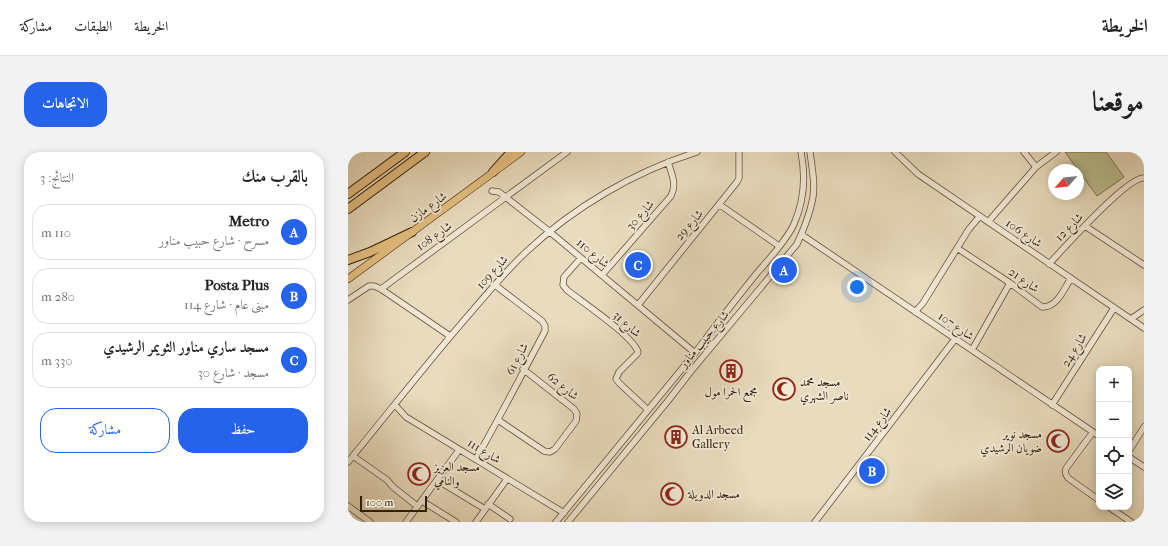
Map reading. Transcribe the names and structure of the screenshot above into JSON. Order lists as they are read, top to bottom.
{
  "streets": {
    "main road": ["شارع مازن"],
    "street": [
      "شارع 30",
      "شارع 29",
      "شارع 12",
      "شارع 106",
      "شارع 108",
      "شارع 110",
      "شارع 109",
      "شارع 21",
      "شارع 31",
      "شارع 107",
      "شارع حبيب مناور",
      "شارع 24",
      "شارع 61",
      "شارع 62",
      "شارع 114",
      "شارع 111"
    ]
  },
  "crossings": [
    ["شارع 30", "شارع 110"],
    ["شارع 30", "شارع 109"],
    ["شارع 29", "شارع 110"],
    ["شارع 12", "شارع 106"],
    ["شارع 106", "شارع 21"],
    ["شارع 106", "شارع 24"],
    ["شارع 108", "شارع 110"],
    ["شارع 110", "شارع 109"],
    ["شارع 110", "شارع 31"],
    ["شارع 110", "شارع حبيب مناور"],
    ["شارع 109", "شارع 61"],
    ["شارع 109", "شارع 111"],
    ["شارع 31", "شارع حبيب مناور"],
    ["شارع 107", "شارع حبيب مناور"],
    ["شارع 107", "شارع 24"],
    ["شارع 107", "شارع 114"],
    ["شارع حبيب مناور", "شارع 111"],
    ["شارع 61", "شارع 62"],
    ["شارع 61", "شارع 111"]
  ],
  "places": {
    "building": ["مجمع الحمرا مول", "Al Arbeed Gallery"],
    "mosque": [
      "مسجد محمد ناصر الشهري",
      "مسجد نوير ضويان الرشيدي",
      "مسجد العزيز والنامي",
      "مسجد الدويلة"
    ]
  },
  "scale_bar": "100 m",
  "north": "bottom left",
  "page": {
    "header": "الخريطة",
    "nav": ["الخريطة", "الطبقات", "مشاركة"],
    "title": "موقعنا",
    "buttons": [
      "الاتجاهات",
      ["حفظ", "مشاركة"]
    ],
    "heading": ["بالقرب منك", "النتائج: 3"],
    "list": [
      {
        "mark": "A",
        "name": "Metro",
        "note": "مسرح · شارع حبيب مناور",
        "value": "110 m"
      },
      {
        "mark": "B",
        "name": "Posta Plus",
        "note": "مبنى عام · شارع 114",
        "value": "280 m"
      },
      {
        "mark": "C",
        "name": "مسجد ساري مناور الثويمر الرشيدي",
        "note": "مسجد · شارع 30",
        "value": "330 m"
      }
    ],
    "pins": ["C", "A", "B"],
    "map_buttons": ["+", "−"],
    "scale": "100 m"
  }
}
